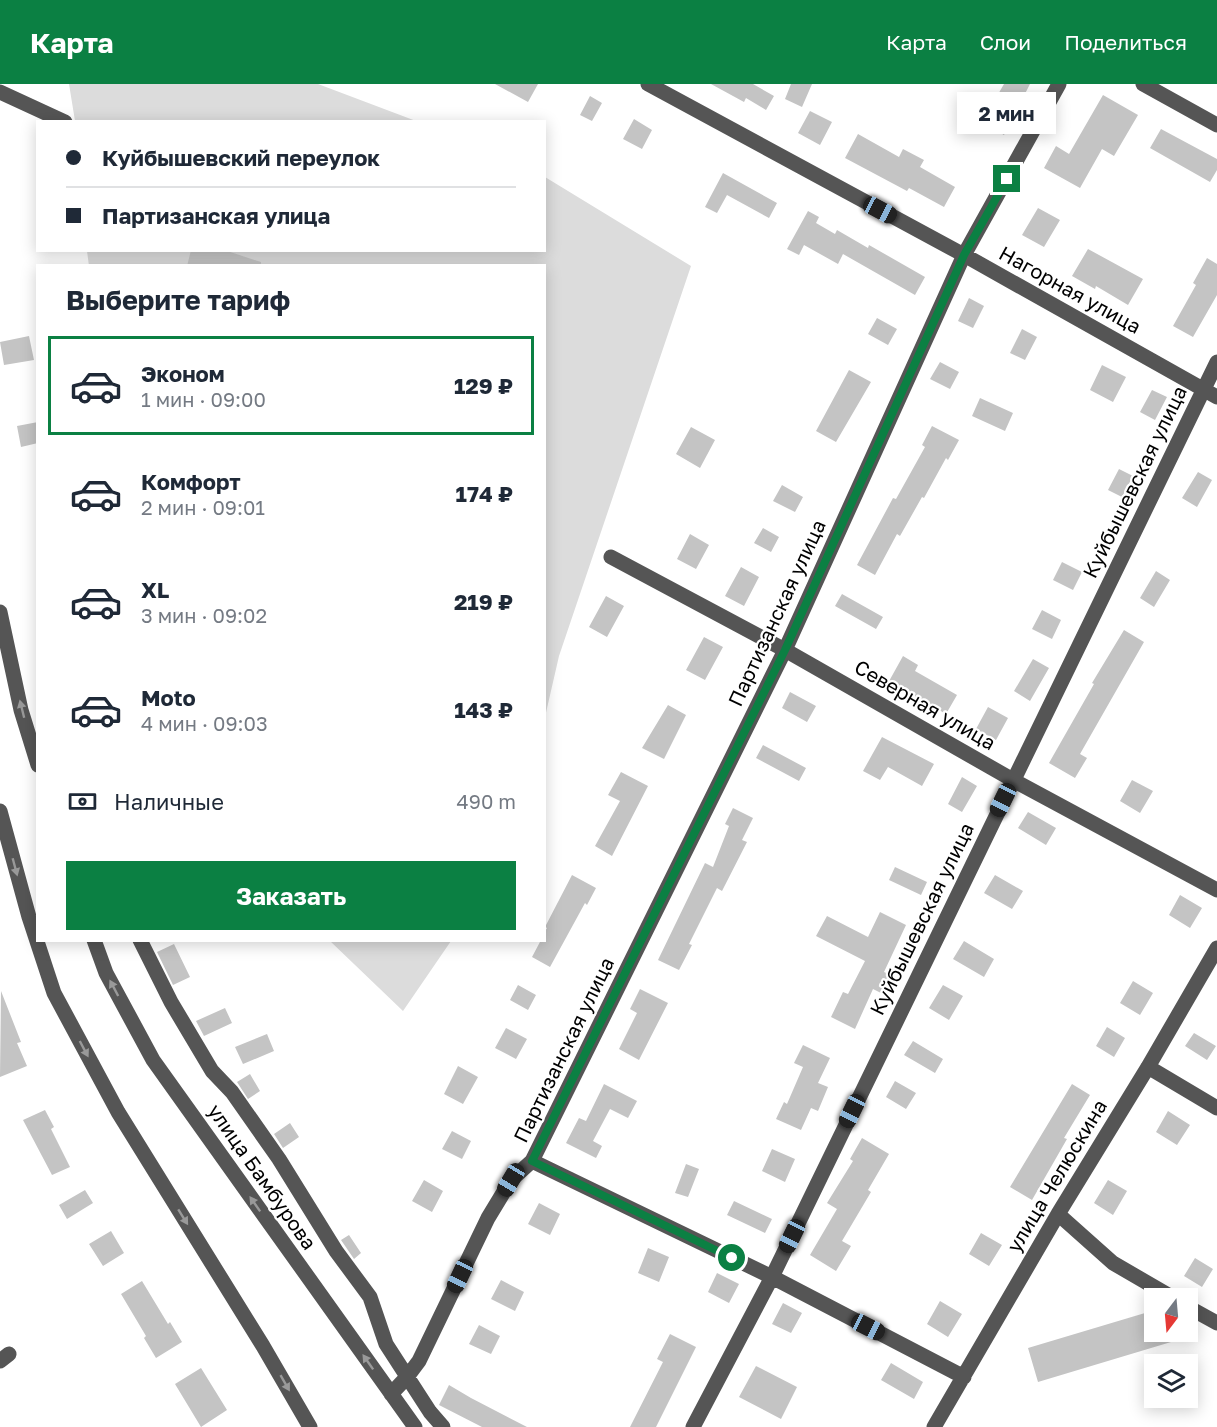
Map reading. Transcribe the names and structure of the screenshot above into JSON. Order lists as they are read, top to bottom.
{
  "streets": {
    "street": [
      "Нагорная улица",
      "Куйбышевская улица",
      "Партизанская улица",
      "Северная улица",
      "улица Челюскина",
      "улица Бамбурова"
    ]
  },
  "crossings": [
    ["Нагорная улица", "Куйбышевская улица"],
    ["Нагорная улица", "Партизанская улица"],
    ["Куйбышевская улица", "Северная улица"],
    ["Партизанская улица", "Северная улица"]
  ],
  "north": "bottom",
  "page": {
    "header": "Карта",
    "nav": ["Карта", "Слои", "Поделиться"],
    "bubble": "2 мин",
    "banner": ["Куйбышевский переулок", "Партизанская улица"],
    "heading": "Выберите тариф",
    "list": [
      {
        "name": "Эконом",
        "note": "1 мин · 09:00",
        "value": "129 ₽"
      },
      {
        "name": "Комфорт",
        "note": "2 мин · 09:01",
        "value": "174 ₽"
      },
      {
        "name": "XL",
        "note": "3 мин · 09:02",
        "value": "219 ₽"
      },
      {
        "name": "Moto",
        "note": "4 мин · 09:03",
        "value": "143 ₽"
      }
    ],
    "pay": ["Наличные", "490 m"],
    "buttons": "Заказать"
  }
}
